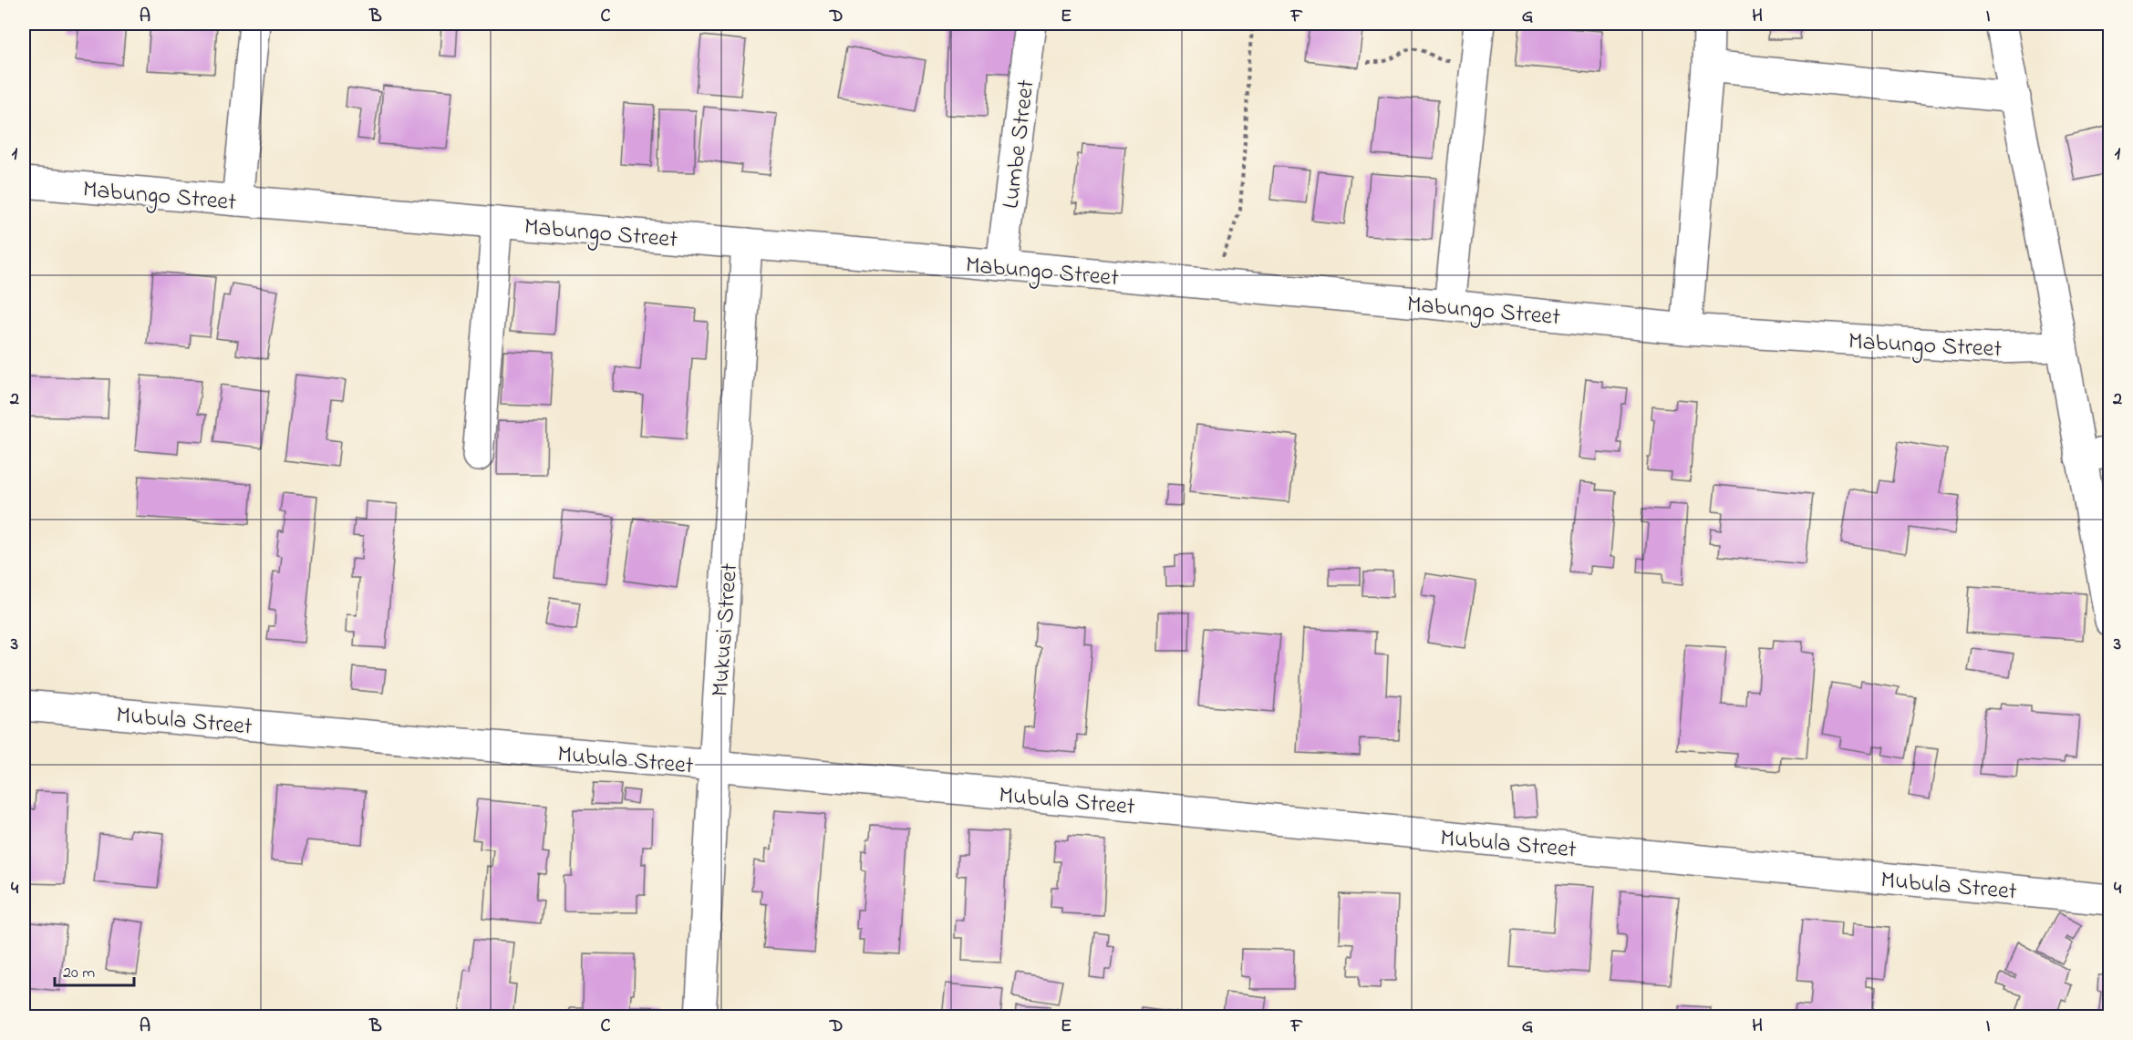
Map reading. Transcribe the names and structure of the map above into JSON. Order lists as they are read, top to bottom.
{
  "streets": {
    "street": [
      "Lumbe Street",
      "Mabungo Street",
      "Mukusi Street",
      "Mubula Street"
    ]
  },
  "crossings": [
    ["Lumbe Street", "Mabungo Street"],
    ["Mabungo Street", "Mukusi Street"],
    ["Mukusi Street", "Mubula Street"]
  ],
  "scale_bar": "20 m",
  "grid": {
    "columns": [
      "A",
      "B",
      "C",
      "D",
      "E",
      "F",
      "G",
      "H",
      "I"
    ],
    "rows": [
      "1",
      "2",
      "3",
      "4"
    ]
  }
}
